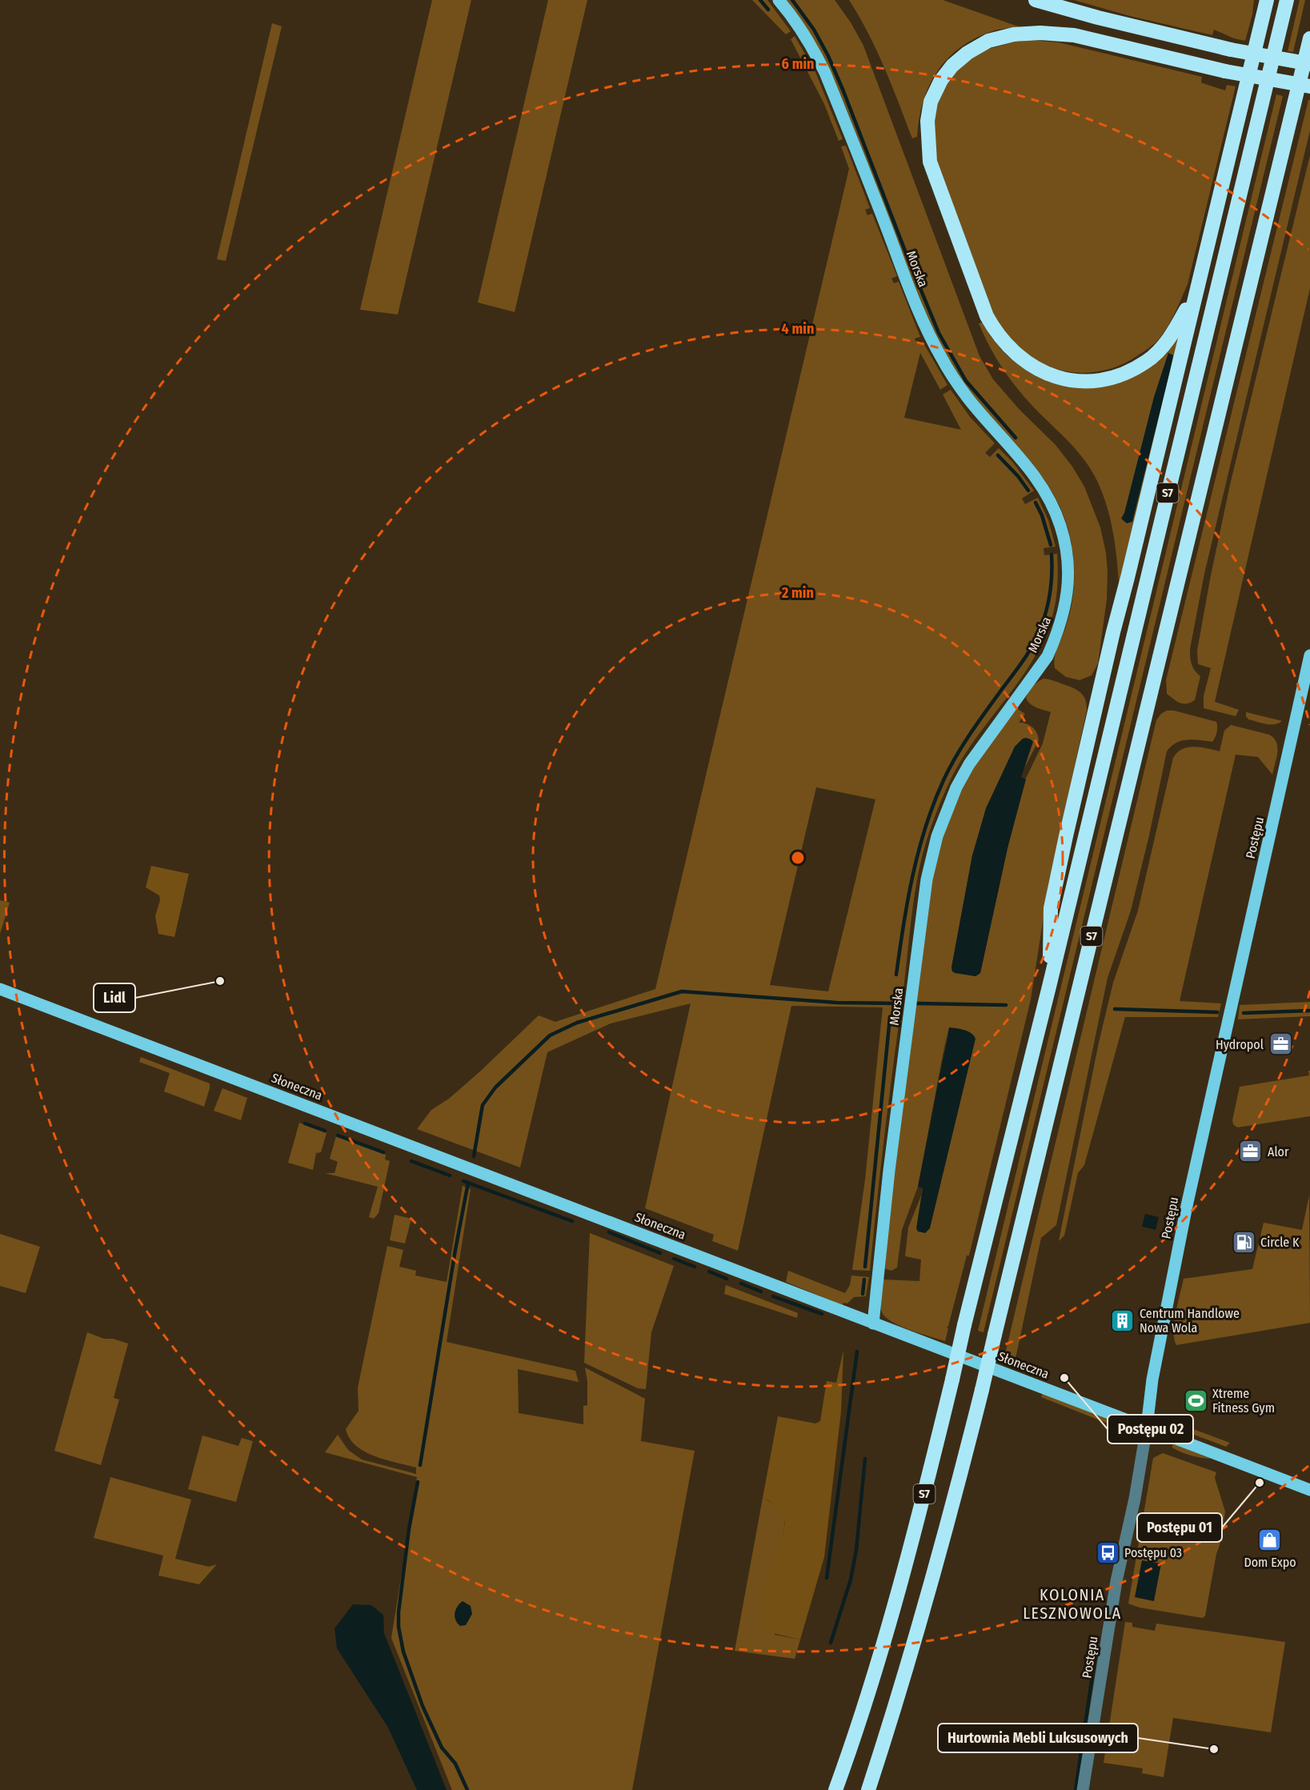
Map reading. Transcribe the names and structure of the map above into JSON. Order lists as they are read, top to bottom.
{
  "streets": {
    "highway": ["S7"],
    "main road": ["Morska", "Postępu", "Słoneczna"]
  },
  "crossings": [
    ["Morska", "Słoneczna"],
    ["Postępu", "Słoneczna"]
  ],
  "districts": ["KOLONIA LESZNOWOLA"],
  "places": {
    "other": [
      "Lidl",
      "Postępu 02",
      "Postępu 01",
      "Hurtownia Mebli Luksusowych"
    ],
    "office": ["Hydropol", "Alor"],
    "fuel station": ["Circle K"],
    "building": ["Centrum Handlowe Nowa Wola"],
    "sports": ["Xtreme Fitness Gym"],
    "shop": ["Dom Expo"],
    "bus stop": ["Postępu 03"]
  },
  "rings": ["6 min", "4 min", "2 min"]
}
